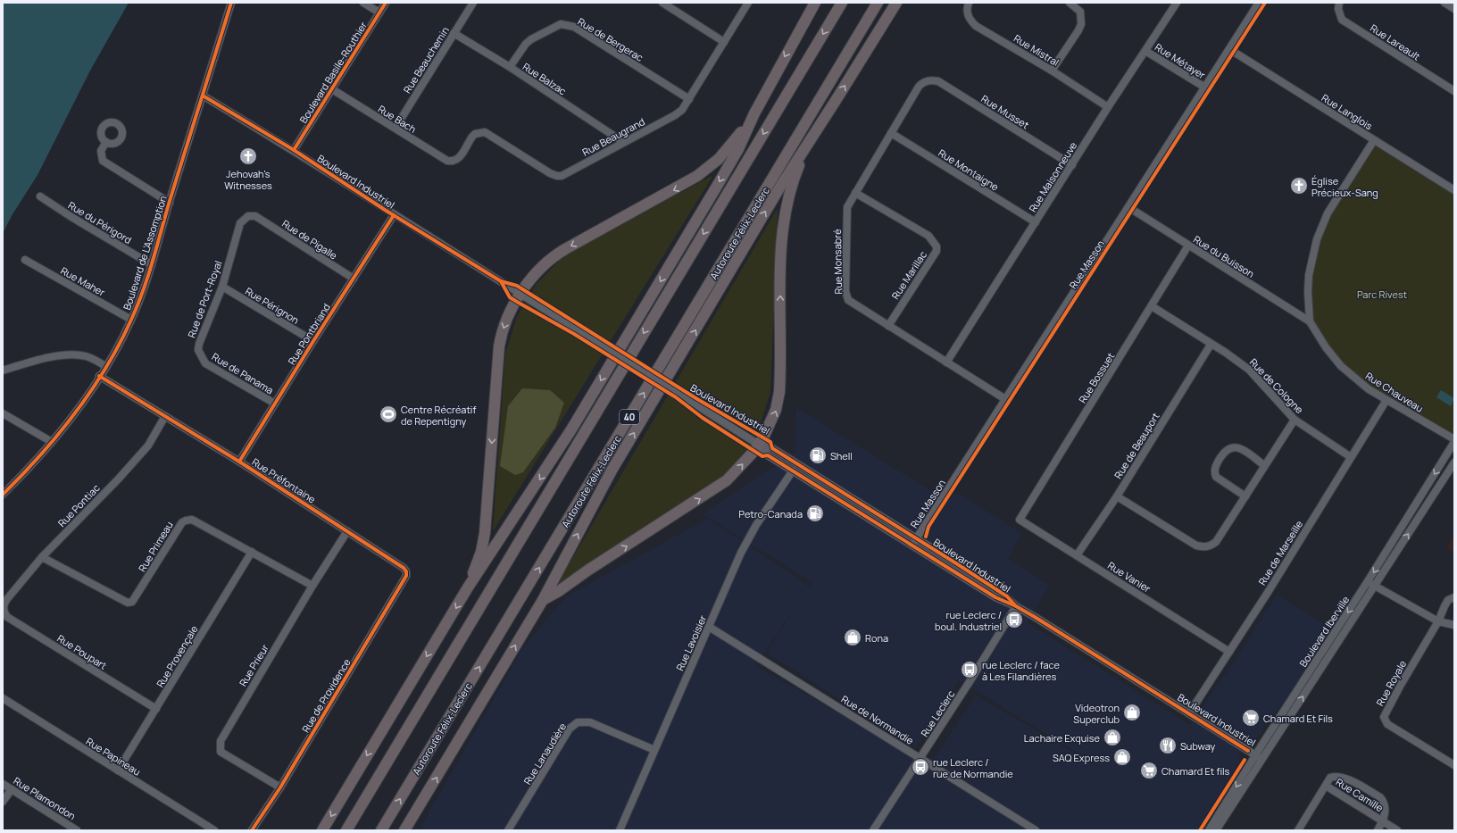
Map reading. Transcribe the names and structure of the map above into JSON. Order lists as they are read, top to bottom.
{
  "streets": {
    "highway": ["Autoroute Félix-Leclerc", "40"],
    "street": [
      "Rue de Bergerac",
      "Rue Lareault",
      "Rue Mistral",
      "Rue Beauchemin",
      "Rue Métayer",
      "Boulevard Basile-Routhier",
      "Rue Balzac",
      "Rue Musset",
      "Rue Langlois",
      "Rue Bach",
      "Rue Beaugrand",
      "Rue Montaigne",
      "Rue Maisonneuve",
      "Boulevard Industriel",
      "Rue du Périgord",
      "Rue de Pigalle",
      "Boulevard de L'Assomption",
      "Rue du Buisson",
      "Rue Monsabré",
      "Rue Masson",
      "Rue Marillac",
      "Rue Maher",
      "Rue de Port-Royal",
      "Rue Pérignon",
      "Rue Pontbriand",
      "Rue de Panama",
      "Rue Bossuet",
      "Rue de Cologne",
      "Rue Chauveau",
      "Rue de Beauport",
      "Rue Préfontaine",
      "Rue Pontiac",
      "Rue Primeau",
      "Rue de Marseille",
      "Rue Vanier",
      "Boulevard Iberville",
      "Rue Lavoisier",
      "Rue Poupart",
      "Rue Provençale",
      "Rue Prieur",
      "Rue Royale",
      "Rue de Providence",
      "Rue Leclerc",
      "Rue de Normandie",
      "Rue Lanaudière",
      "Rue Papineau",
      "Rue Camille",
      "Rue Plamondon"
    ]
  },
  "crossings": [
    ["Rue de Bergerac", "Rue Balzac"],
    ["Rue de Bergerac", "Rue Beaugrand"],
    ["Rue Mistral", "Rue Maisonneuve"],
    ["Rue Beauchemin", "Rue Balzac"],
    ["Rue Beauchemin", "Rue Bach"],
    ["Rue Métayer", "Rue Maisonneuve"],
    ["Rue Métayer", "Rue Masson"],
    ["Boulevard Basile-Routhier", "Rue Bach"],
    ["Boulevard Basile-Routhier", "Boulevard Industriel"],
    ["Rue Balzac", "Rue Beaugrand"],
    ["Rue Musset", "Rue Maisonneuve"],
    ["Rue Musset", "Rue Monsabré"],
    ["Rue Langlois", "Rue Masson"],
    ["Rue Langlois", "Rue Chauveau"],
    ["Rue Bach", "Rue Beaugrand"],
    ["Rue Montaigne", "Rue Maisonneuve"],
    ["Rue Montaigne", "Rue Monsabré"],
    ["Rue Maisonneuve", "Rue Monsabré"],
    ["Boulevard Industriel", "Boulevard de L'Assomption"],
    ["Boulevard Industriel", "Rue Masson"],
    ["Boulevard Industriel", "Rue Pontbriand"],
    ["Boulevard Industriel", "Rue de Marseille"],
    ["Boulevard Industriel", "Boulevard Iberville"],
    ["Boulevard Industriel", "Rue Lavoisier"],
    ["Boulevard Industriel", "Rue Leclerc"],
    ["Rue du Périgord", "Boulevard de L'Assomption"],
    ["Rue de Pigalle", "Rue de Port-Royal"],
    ["Rue de Pigalle", "Rue Pontbriand"],
    ["Boulevard de L'Assomption", "Rue Maher"],
    ["Boulevard de L'Assomption", "Rue Préfontaine"],
    ["Rue du Buisson", "Rue Masson"],
    ["Rue du Buisson", "Rue Bossuet"],
    ["Rue du Buisson", "Rue Chauveau"],
    ["Rue Monsabré", "Rue Masson"],
    ["Rue Monsabré", "Rue Marillac"],
    ["Rue de Port-Royal", "Rue Pérignon"],
    ["Rue de Port-Royal", "Rue de Panama"],
    ["Rue Pérignon", "Rue Pontbriand"],
    ["Rue Pontbriand", "Rue de Panama"],
    ["Rue Pontbriand", "Rue Préfontaine"],
    ["Rue Bossuet", "Rue de Cologne"],
    ["Rue Bossuet", "Rue Vanier"],
    ["Rue de Cologne", "Rue de Beauport"],
    ["Rue de Cologne", "Rue de Marseille"],
    ["Rue Chauveau", "Rue de Marseille"],
    ["Rue de Beauport", "Rue Vanier"],
    ["Rue Préfontaine", "Rue Pontiac"],
    ["Rue Préfontaine", "Rue Prieur"],
    ["Rue Préfontaine", "Rue de Providence"],
    ["Rue Pontiac", "Rue Primeau"],
    ["Rue Pontiac", "Rue Poupart"],
    ["Rue Primeau", "Rue Provençale"],
    ["Rue Primeau", "Rue Prieur"],
    ["Rue de Marseille", "Rue Vanier"],
    ["Rue Lavoisier", "Rue de Normandie"],
    ["Rue Lavoisier", "Rue Lanaudière"],
    ["Rue Poupart", "Rue Provençale"],
    ["Rue Provençale", "Rue Papineau"],
    ["Rue Prieur", "Rue de Providence"],
    ["Rue Leclerc", "Rue de Normandie"]
  ],
  "parks": ["Parc Rivest"],
  "places": {
    "church": ["Jehovah's Witnesses", "Église Précieux-Sang"],
    "sports": ["Centre Récréatif de Repentigny"],
    "fuel station": ["Shell", "Petro-Canada"],
    "bus stop": ["rue Leclerc / boul. Industriel", "rue Leclerc / face à Les Filandières", "rue Leclerc / rue de Normandie"],
    "shop": [
      "Rona",
      "Videotron Superclub",
      "Lachaire Exquise",
      "SAQ Express"
    ],
    "supermarket": ["Chamard Et Fils", "Chamard Et fils"],
    "restaurant": ["Subway"]
  }
}
